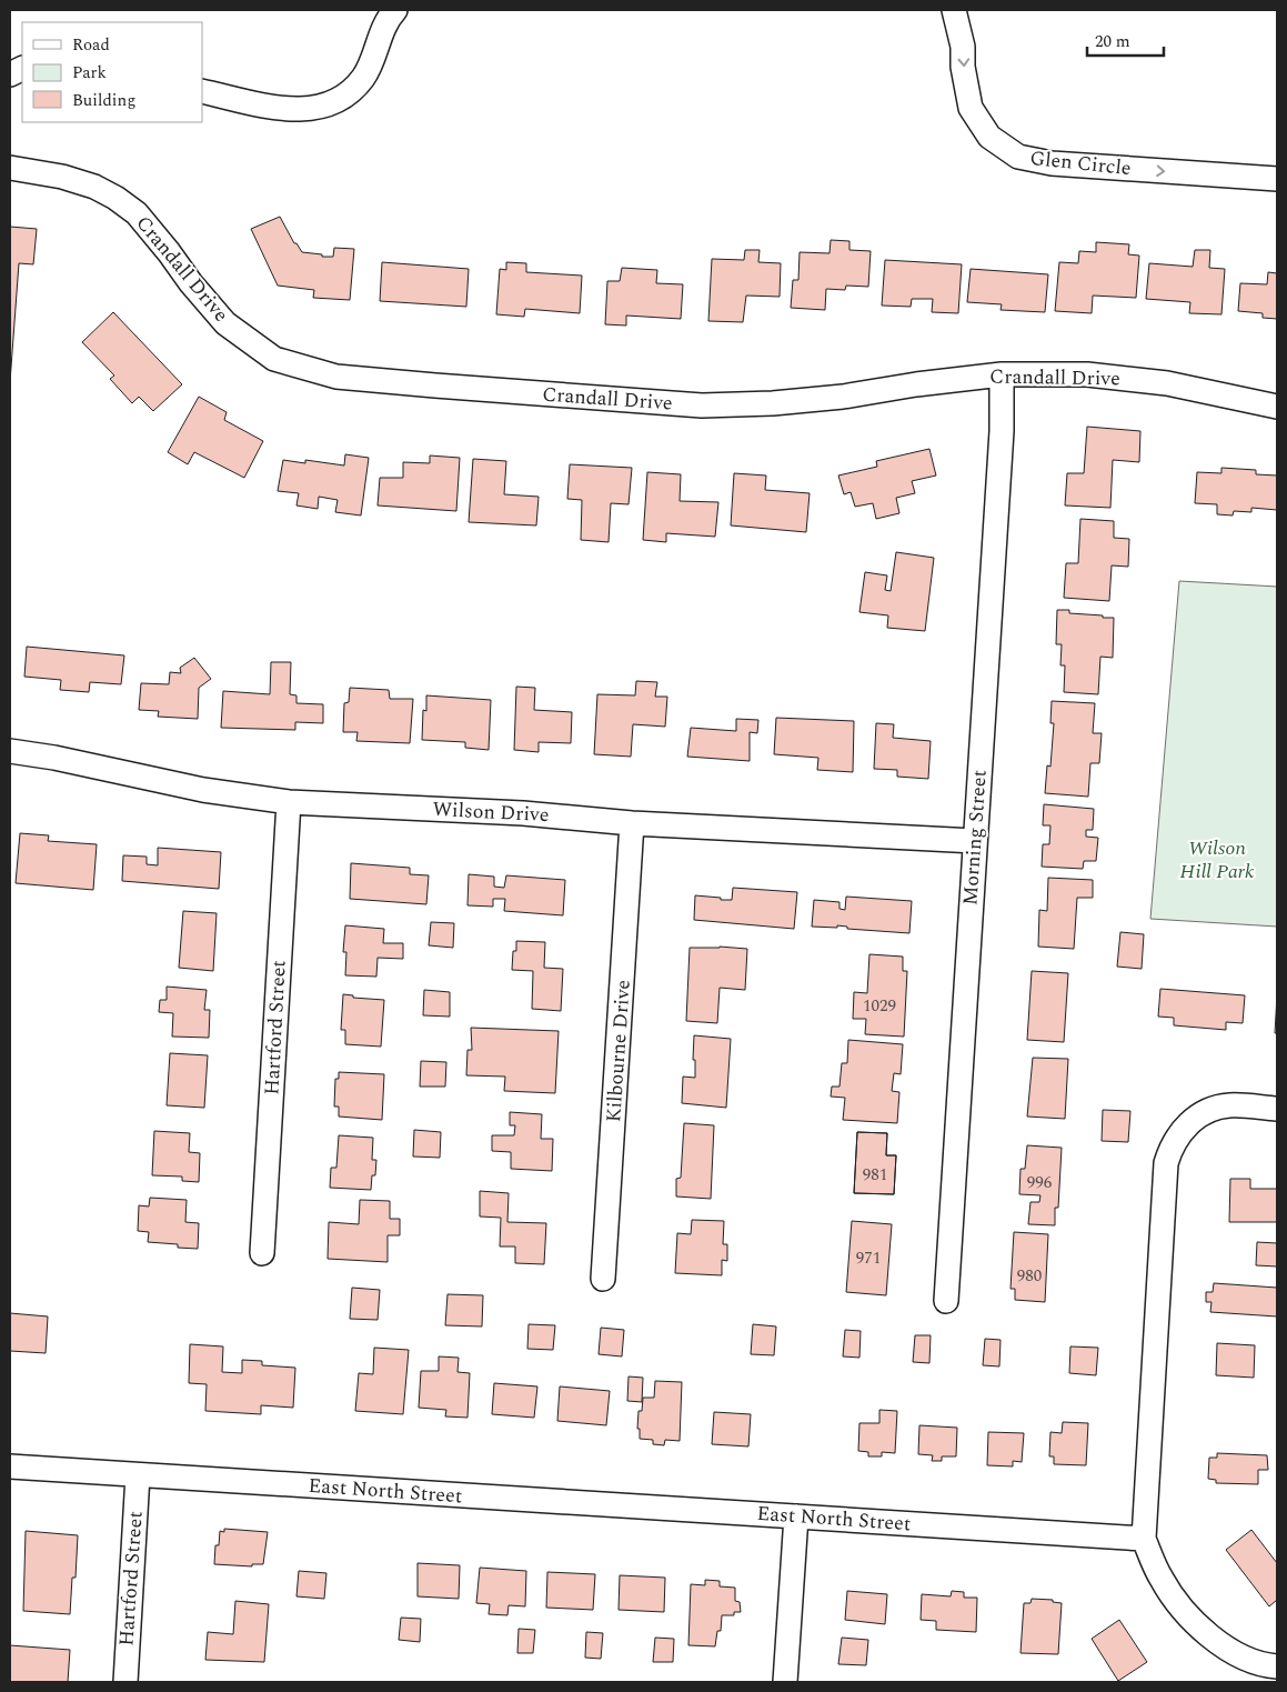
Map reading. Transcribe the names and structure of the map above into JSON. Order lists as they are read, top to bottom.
{
  "streets": {
    "street": [
      "Glen Circle",
      "Crandall Drive",
      "Wilson Drive",
      "Morning Street",
      "Hartford Street",
      "Kilbourne Drive",
      "East North Street"
    ]
  },
  "crossings": [
    ["Crandall Drive", "Morning Street"],
    ["Wilson Drive", "Morning Street"],
    ["Wilson Drive", "Hartford Street"],
    ["Wilson Drive", "Kilbourne Drive"],
    ["Hartford Street", "East North Street"]
  ],
  "one_way": ["Glen Circle"],
  "parks": ["Wilson Hill Park"],
  "house_numbers": [
    "1029",
    "981",
    "996",
    "971",
    "980"
  ],
  "legend": ["Road", "Park", "Building"],
  "scale_bar": "20 m"
}
